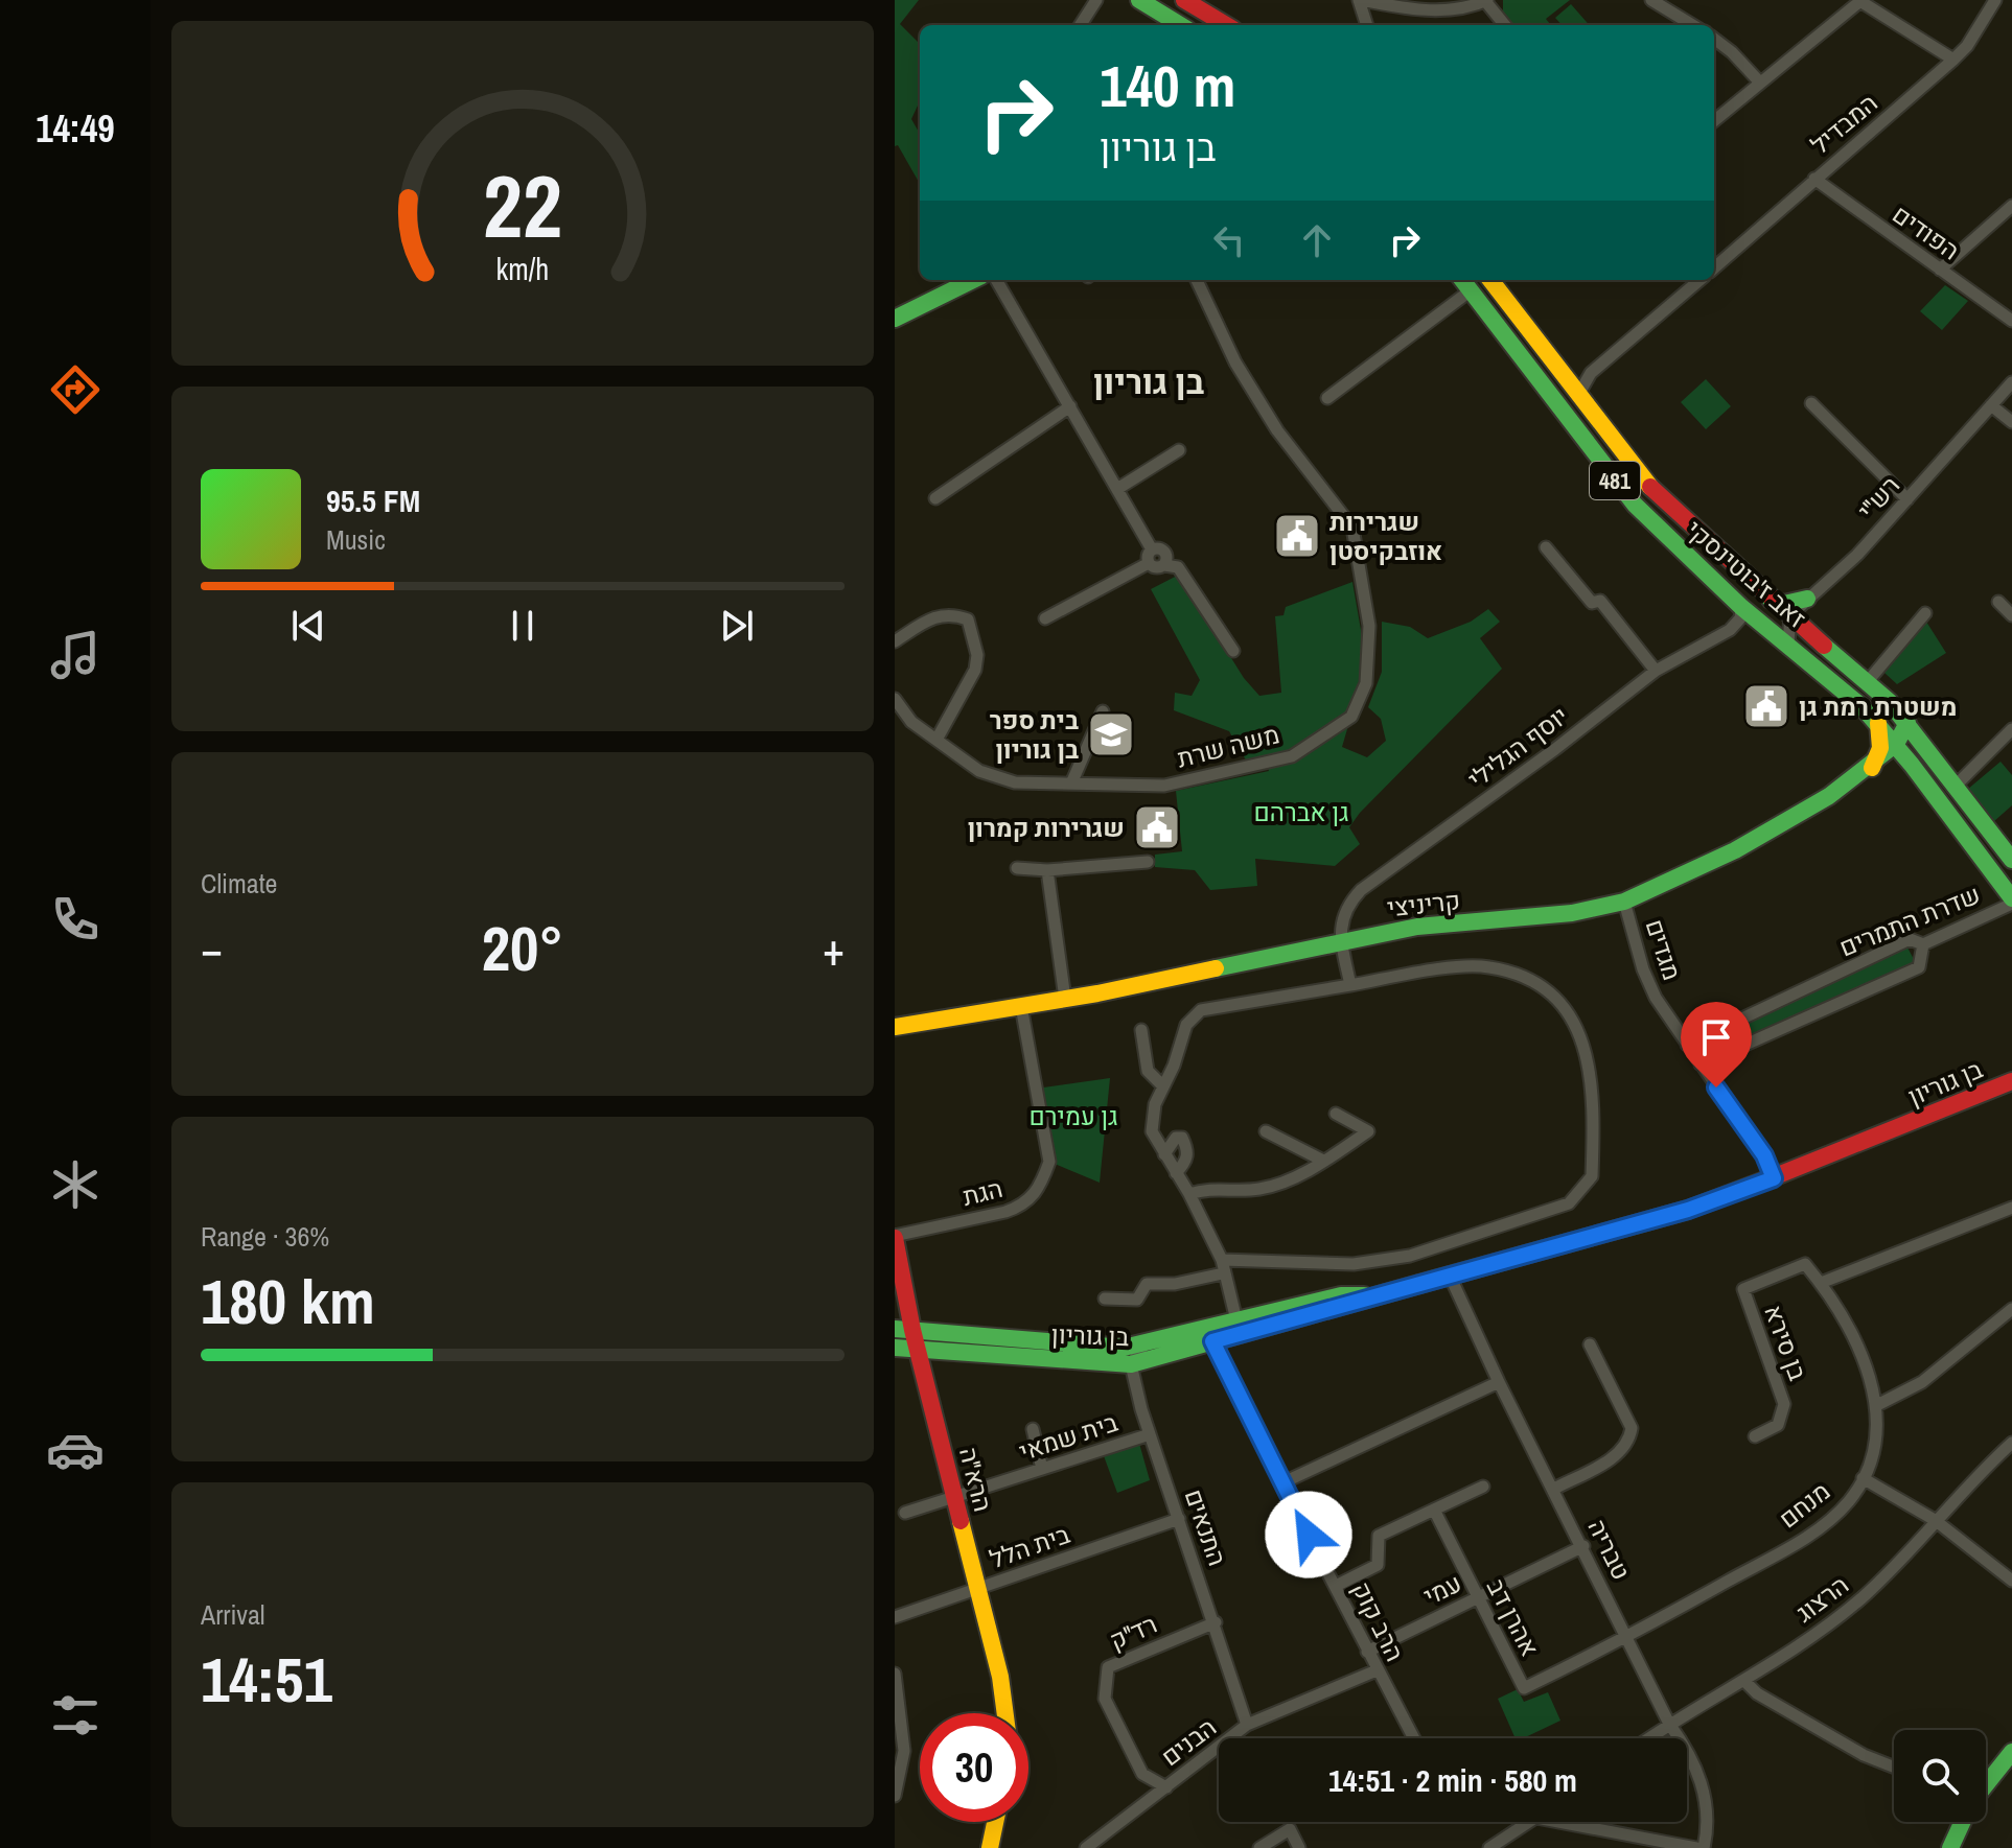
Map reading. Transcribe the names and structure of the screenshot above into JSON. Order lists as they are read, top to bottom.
{
  "streets": {
    "main road": [
      "481",
      "זאב ז'בוטינסקי",
      "קריניצי",
      "בן גוריון",
      "הרא\"ה"
    ],
    "street": [
      "המבדיל",
      "הפודים",
      "רש\"י",
      "משה שרת",
      "יוסף הגלילי",
      "שדרת התמרים",
      "מגדים",
      "הגת",
      "בן סירא",
      "בית שמאי",
      "מנחם",
      "התנאים",
      "בית הלל",
      "טבריה",
      "עמי",
      "הרצוג",
      "אהרן דב",
      "הרב קוק",
      "רד\"ק",
      "הבנים"
    ]
  },
  "crossings": [
    ["המבדיל", "הפודים"],
    ["רש\"י", "זאב ז'בוטינסקי"],
    ["זאב ז'בוטינסקי", "יוסף הגלילי"],
    ["זאב ז'בוטינסקי", "קריניצי"],
    ["זאב ז'בוטינסקי", "שדרת התמרים"],
    ["יוסף הגלילי", "קריניצי"],
    ["קריניצי", "מגדים"],
    ["קריניצי", "הגת"],
    ["שדרת התמרים", "מגדים"],
    ["מגדים", "בן גוריון"],
    ["בן גוריון", "הרא\"ה"],
    ["בן גוריון", "התנאים"],
    ["בן גוריון", "טבריה"],
    ["בן גוריון", "הרב קוק"],
    ["הגת", "הרא\"ה"],
    ["בן סירא", "מנחם"],
    ["בית שמאי", "הרא\"ה"],
    ["בית שמאי", "התנאים"],
    ["הרא\"ה", "בית הלל"],
    ["מנחם", "טבריה"],
    ["מנחם", "אהרן דב"],
    ["התנאים", "בית הלל"],
    ["התנאים", "רד\"ק"],
    ["התנאים", "הבנים"],
    ["טבריה", "עמי"],
    ["טבריה", "הרצוג"],
    ["טבריה", "אהרן דב"],
    ["עמי", "אהרן דב"],
    ["עמי", "הרב קוק"],
    ["הרב קוק", "הבנים"],
    ["רד\"ק", "הבנים"]
  ],
  "districts": ["בן גוריון"],
  "parks": ["גן אברהם", "גן עמירם"],
  "places": {
    "public building": ["שגרירות אוזבקיסטן", "משטרת רמת גן", "שגרירות קמרון"],
    "school or university": ["בית ספר בן גוריון"]
  },
  "page": {
    "tabs": "14:49",
    "turn": ["140 m", "בן גוריון"],
    "song": ["95.5 FM", "Music"],
    "tile": [
      "Climate",
      ["Range · 36%", "180 km"],
      ["Arrival", "14:51"]
    ],
    "heat": ["−", "20°", "+"],
    "limit": "30",
    "trip": "14:51 · 2 min · 580 m",
    "gauge": ["22", "km/h"]
  }
}
